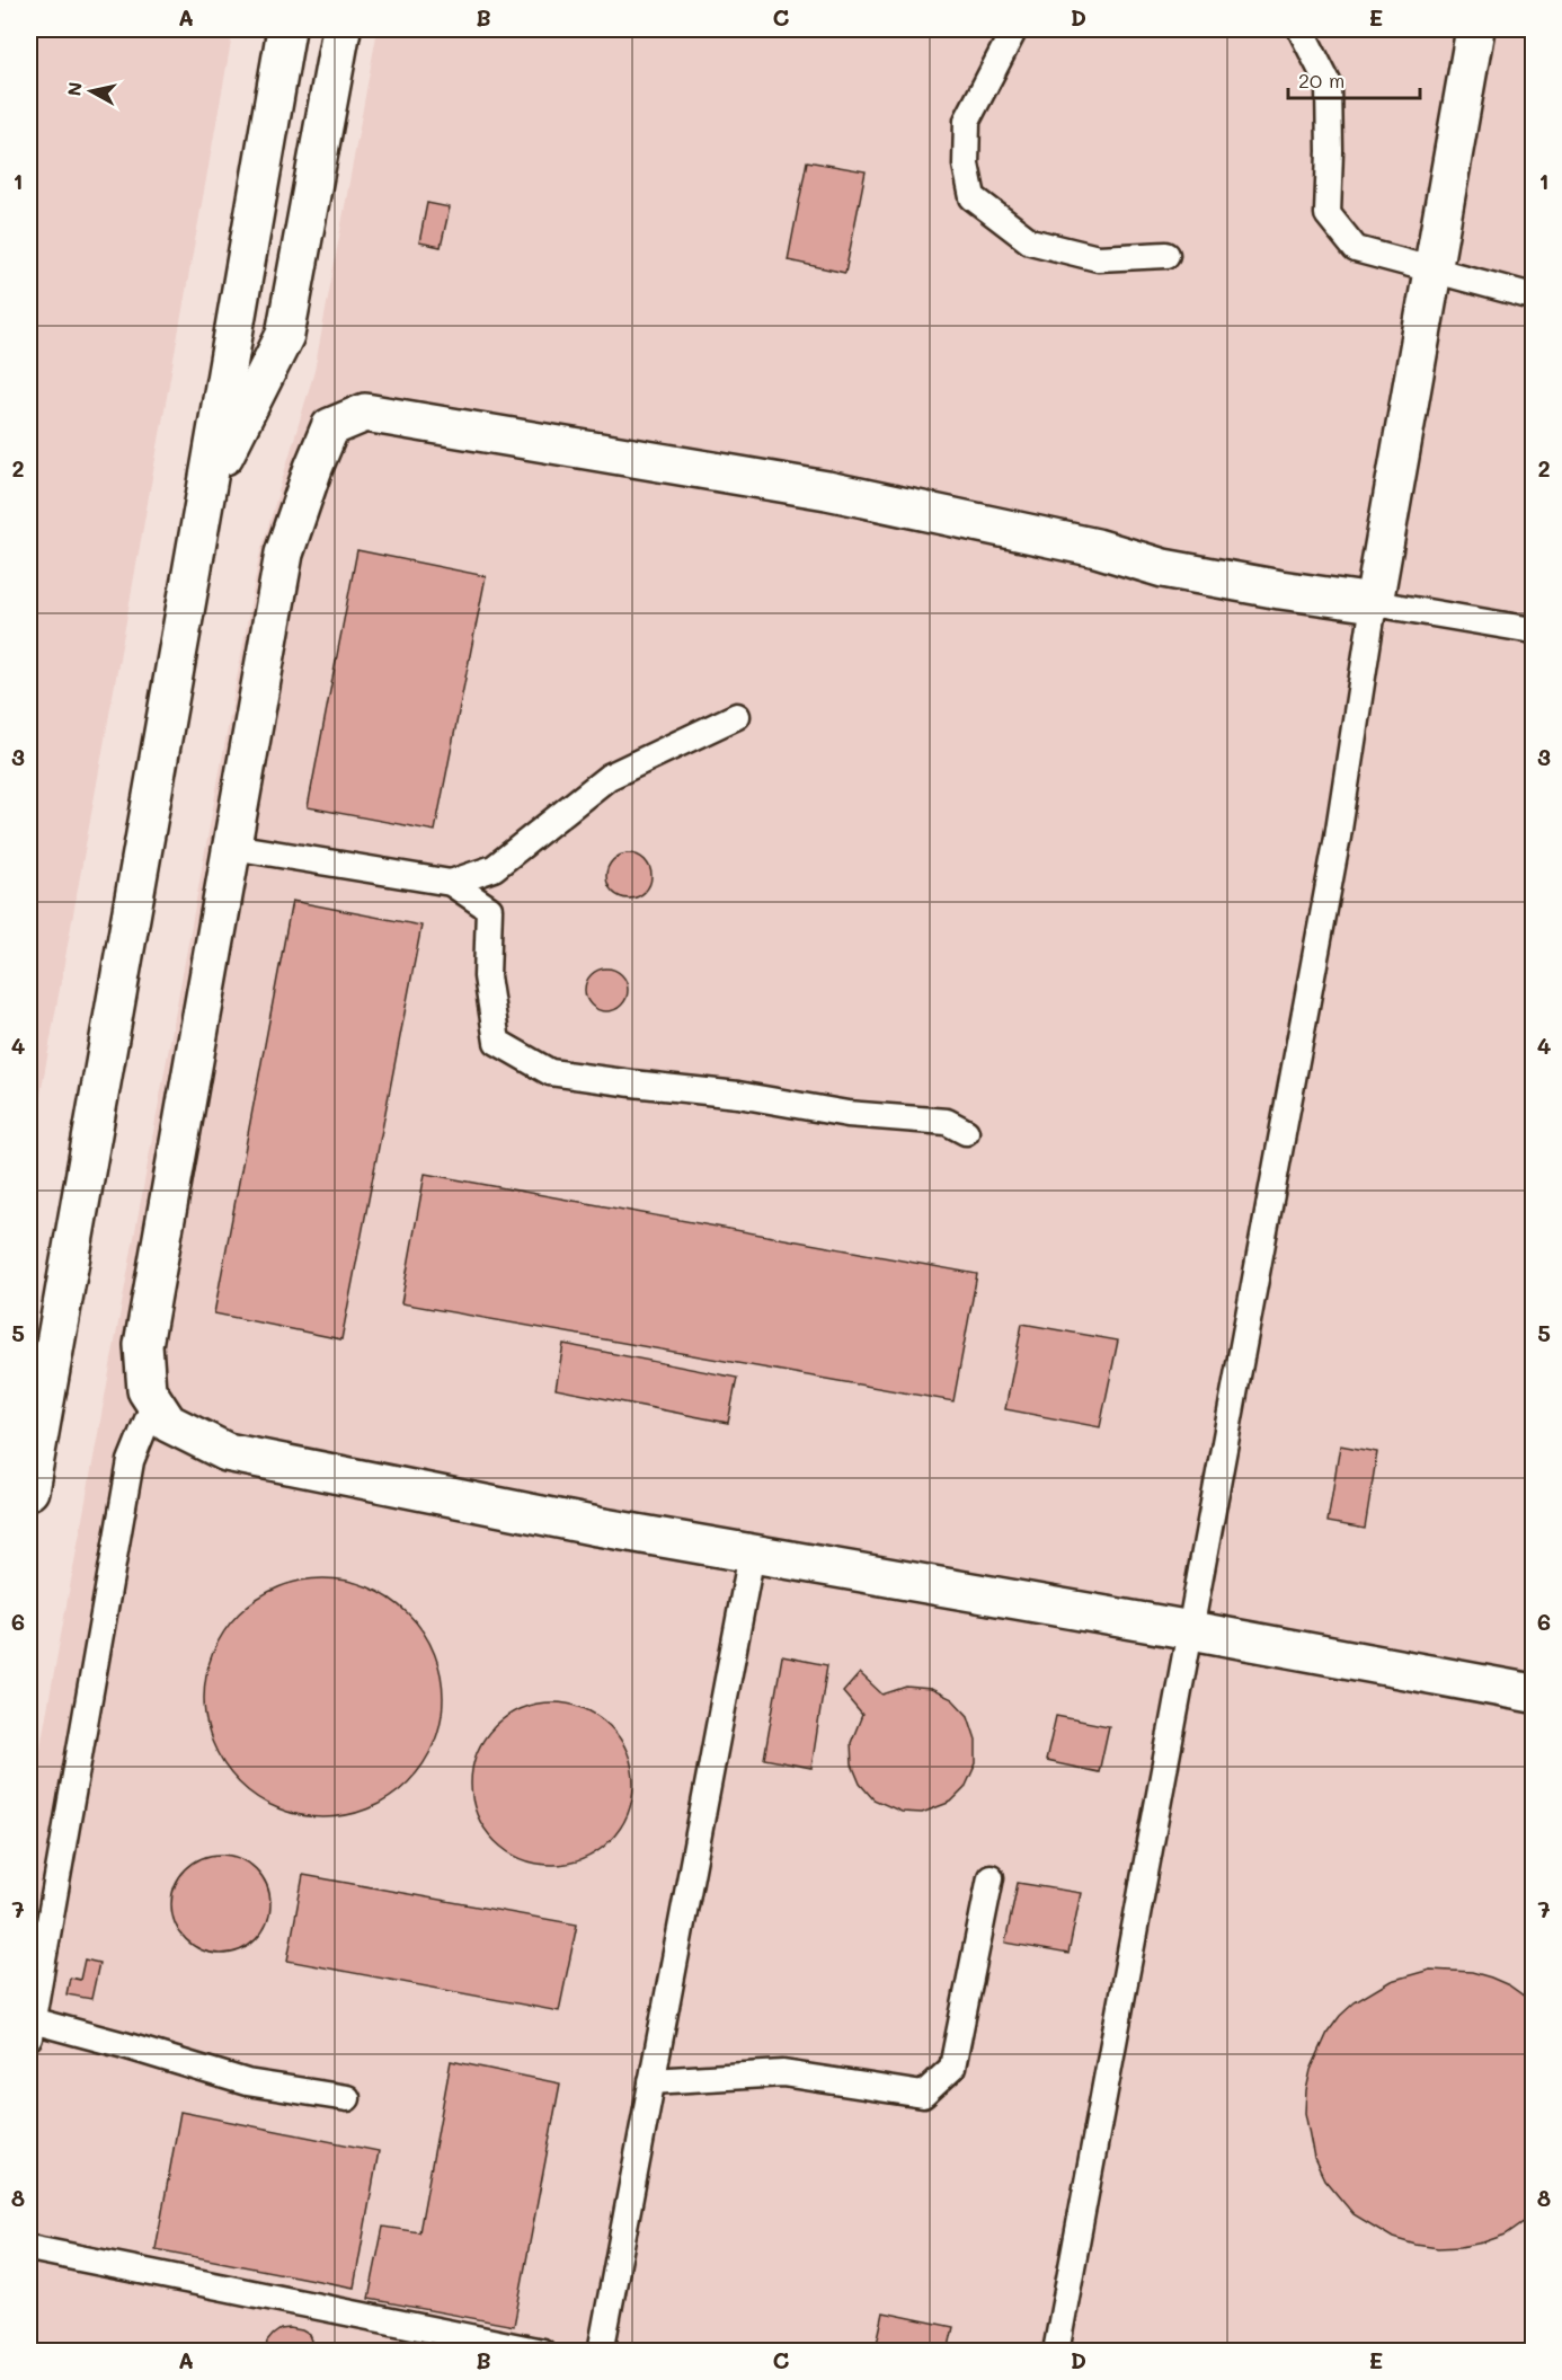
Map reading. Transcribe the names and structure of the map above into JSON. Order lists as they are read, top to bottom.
{
  "scale_bar": "20 m",
  "north": "left",
  "grid": {
    "columns": [
      "A",
      "B",
      "C",
      "D",
      "E"
    ],
    "rows": [
      "1",
      "2",
      "3",
      "4",
      "5",
      "6",
      "7",
      "8"
    ]
  }
}
